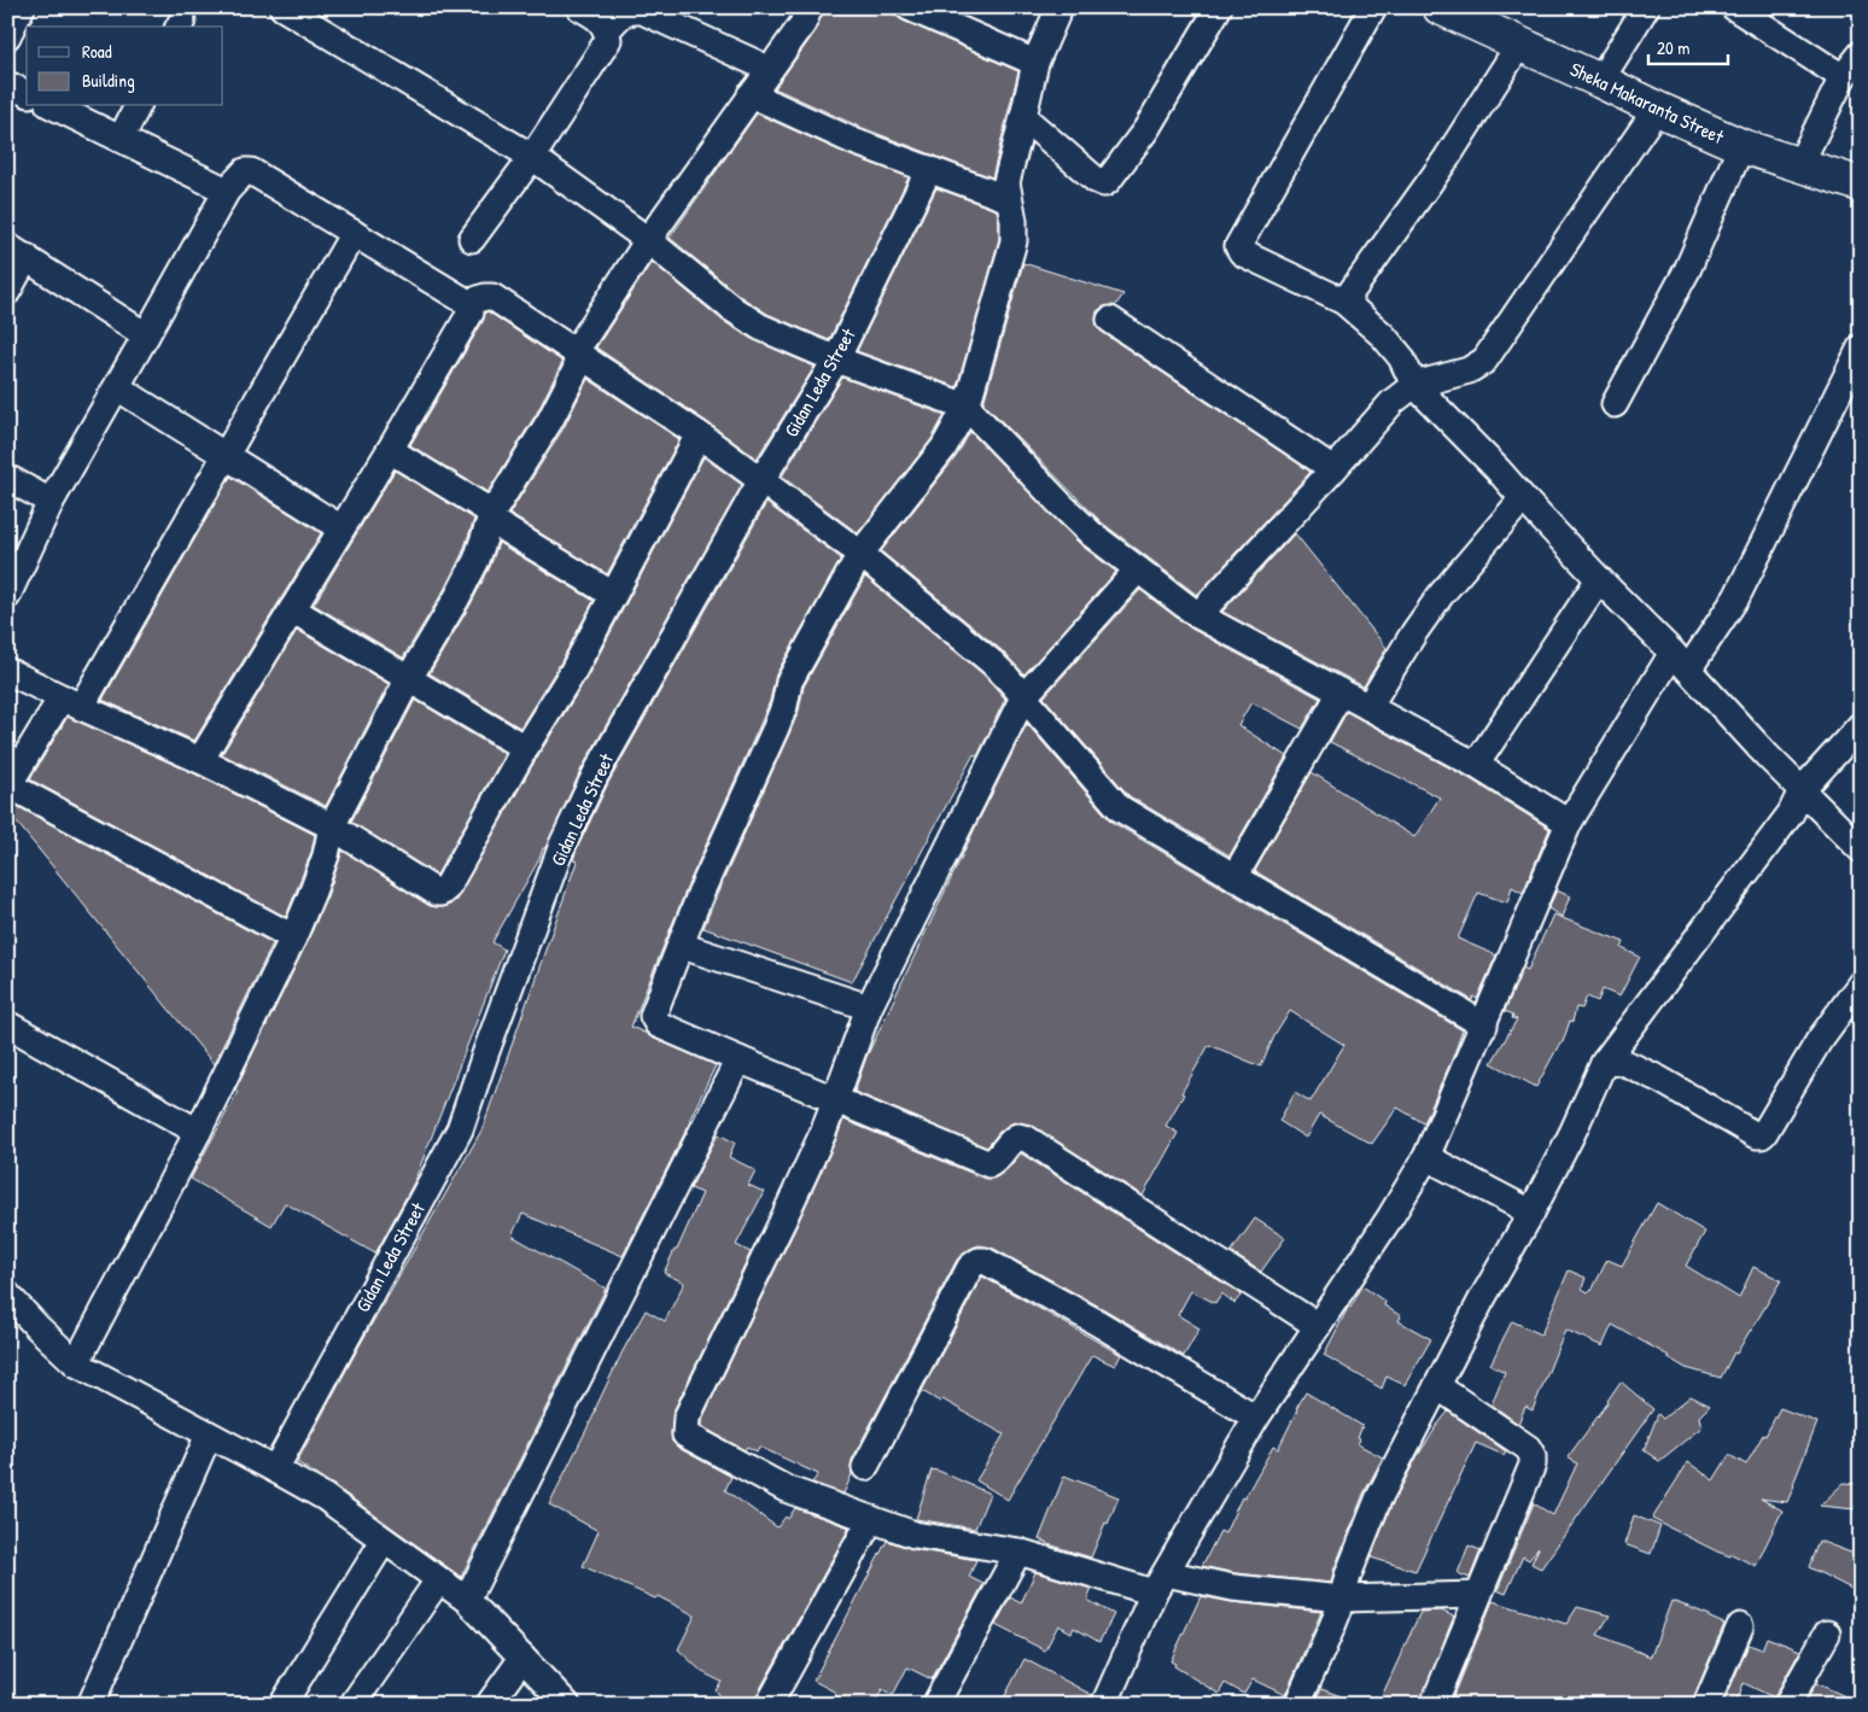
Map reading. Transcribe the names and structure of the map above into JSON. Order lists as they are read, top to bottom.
{
  "streets": {
    "street": ["Sheka Makaranta Street", "Gidan Leda Street"]
  },
  "legend": ["Road", "Building"],
  "scale_bar": "20 m"
}
